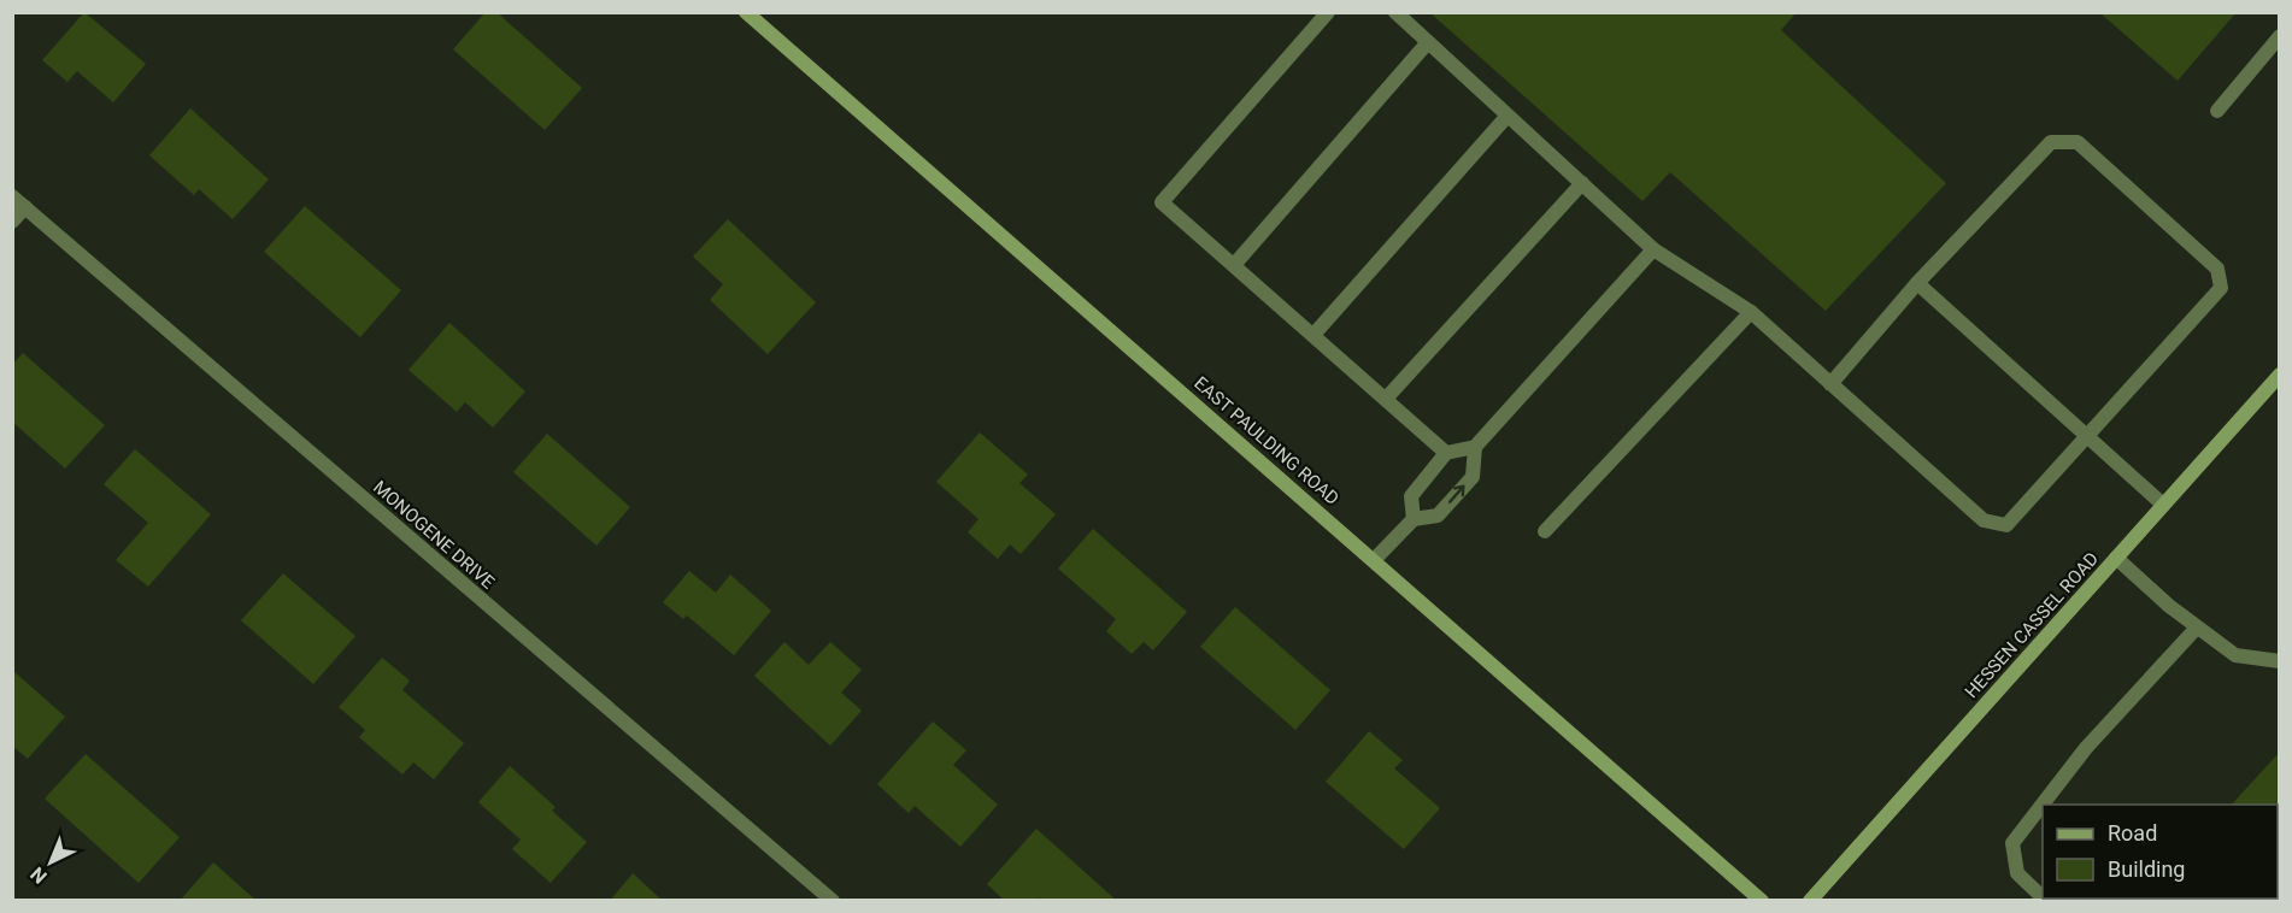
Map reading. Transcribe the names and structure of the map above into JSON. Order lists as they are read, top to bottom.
{
  "streets": {
    "main road": ["EAST PAULDING ROAD", "HESSEN CASSEL ROAD"],
    "street": ["MONOGENE DRIVE"]
  },
  "legend": ["Road", "Building"],
  "north": "bottom left"
}
